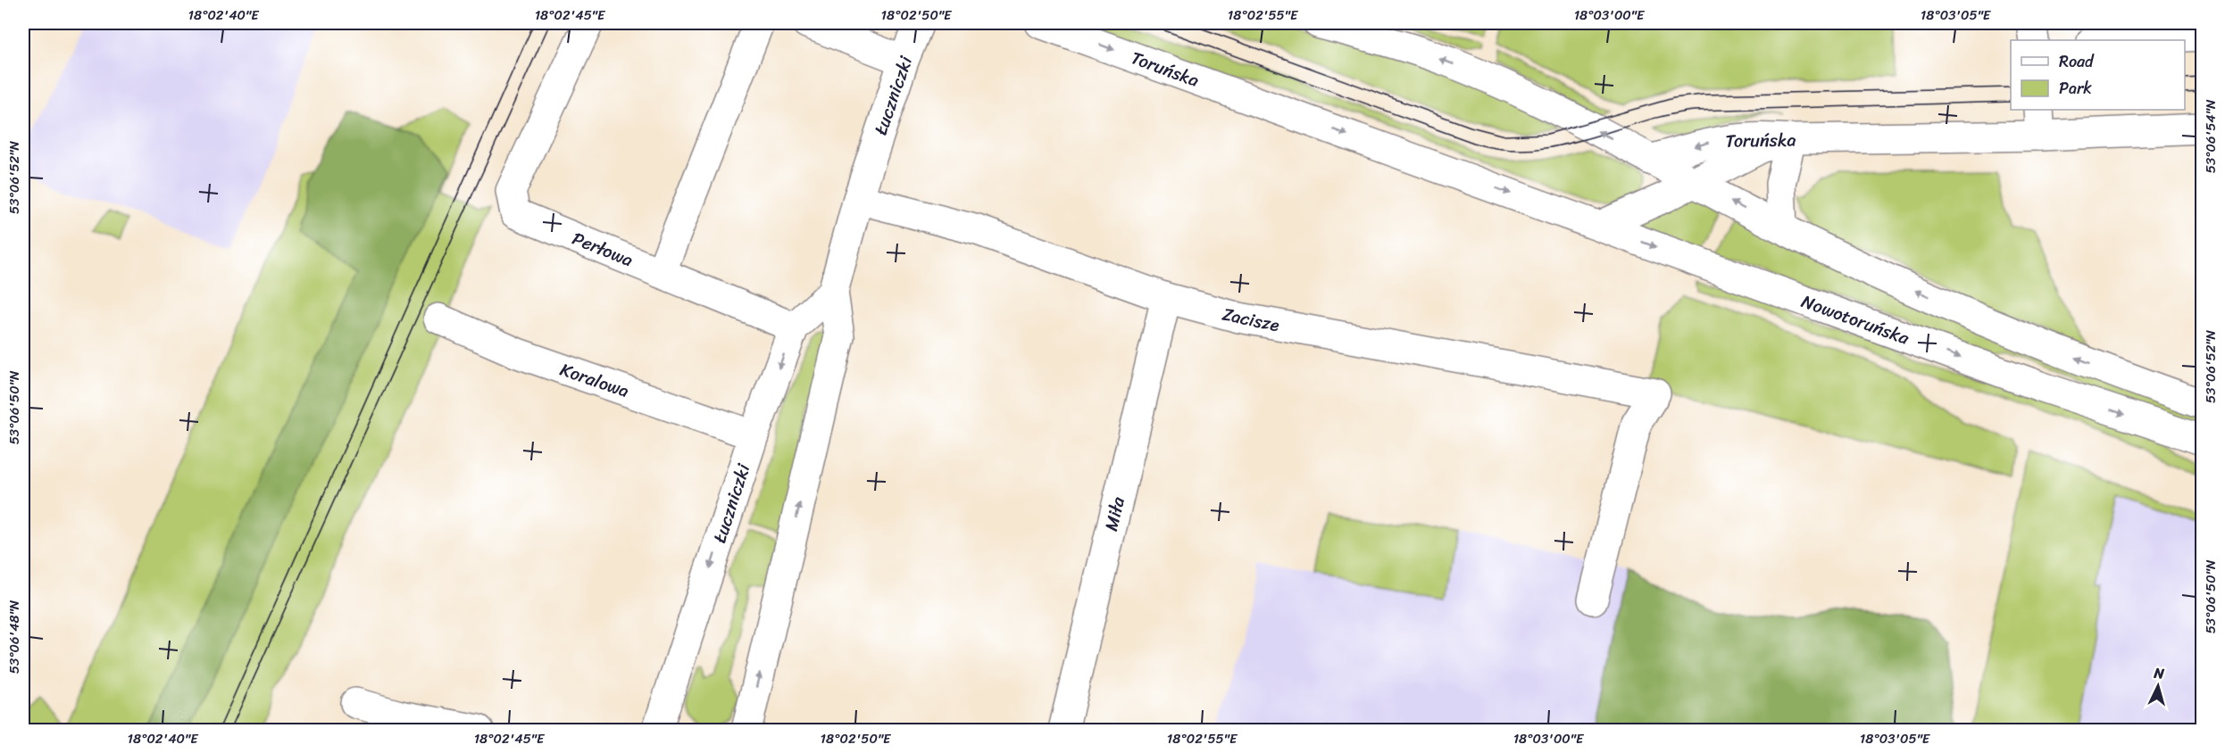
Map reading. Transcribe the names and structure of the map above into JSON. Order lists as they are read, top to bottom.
{
  "streets": {
    "street": [
      "Toruńska",
      "Łuczniczki",
      "Perłowa",
      "Zacisze",
      "Nowotoruńska",
      "Koralowa",
      "Miła"
    ]
  },
  "crossings": [
    ["Toruńska", "Nowotoruńska"],
    ["Łuczniczki", "Perłowa"],
    ["Łuczniczki", "Zacisze"],
    ["Łuczniczki", "Koralowa"],
    ["Zacisze", "Miła"]
  ],
  "legend": ["Road", "Park"],
  "north": "top",
  "coordinates": [
    "18°02'40\"E",
    "18°02'45\"E",
    "18°02'50\"E",
    "18°02'55\"E",
    "18°03'00\"E",
    "18°03'05\"E",
    "53°06'54\"N",
    "53°06'52\"N",
    "53°06'50\"N",
    "53°06'48\"N"
  ]
}
